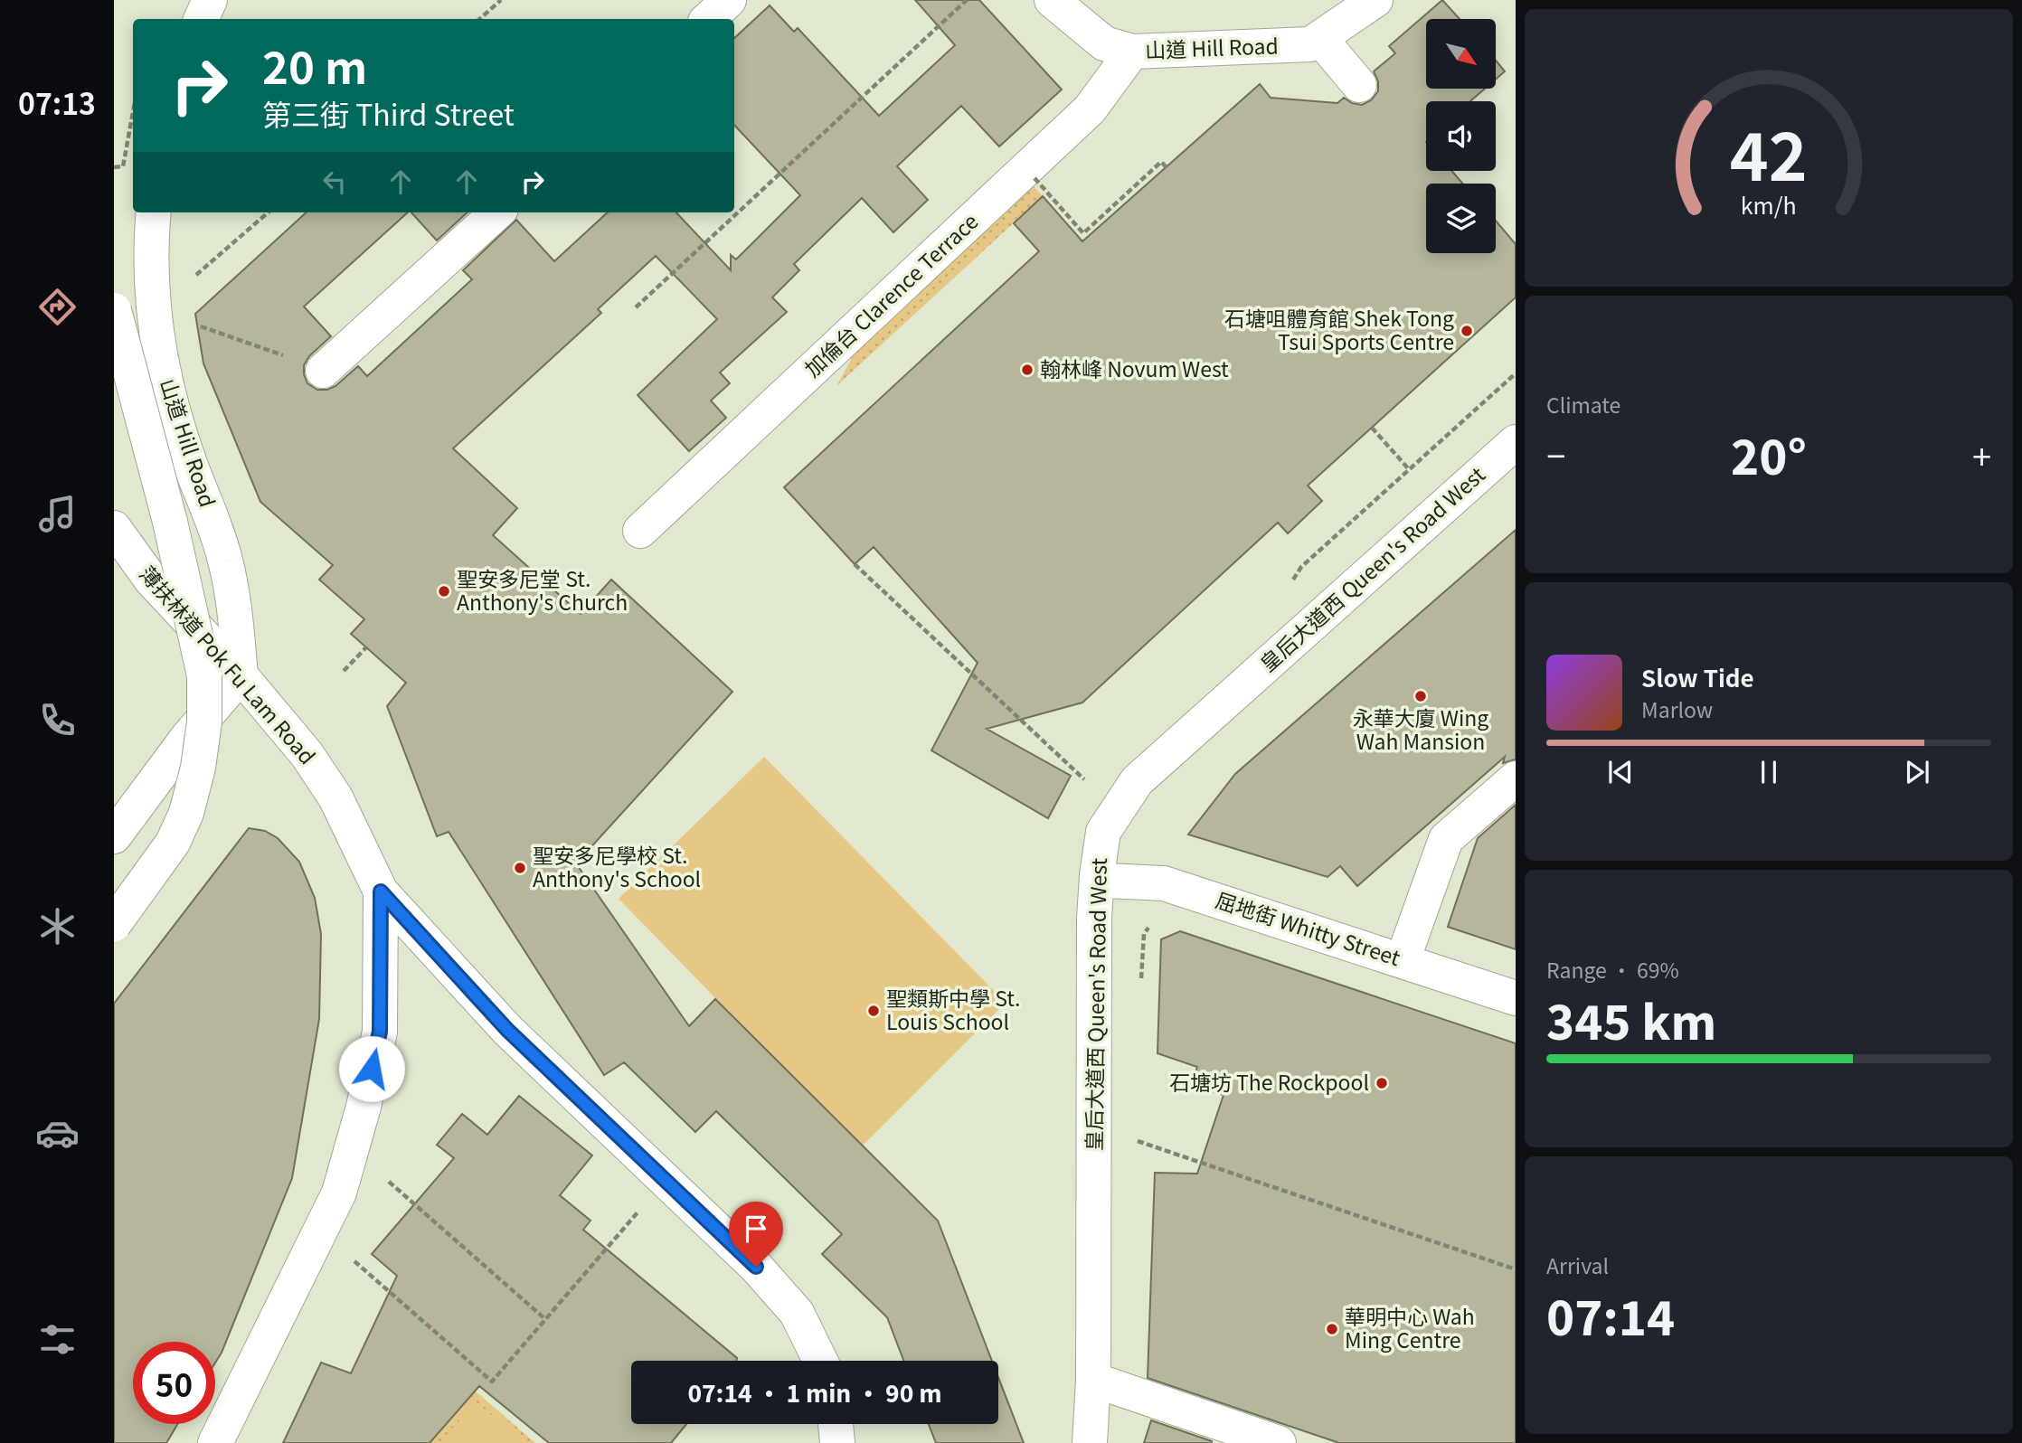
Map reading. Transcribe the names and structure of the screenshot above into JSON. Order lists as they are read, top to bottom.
{
  "streets": {
    "main road": [
      "山道 Hill Road",
      "加倫台 Clarence Terrace",
      "皇后大道西 Queen's Road West",
      "薄扶林道 Pok Fu Lam Road",
      "屈地街 Whitty Street"
    ]
  },
  "crossings": [
    ["山道 Hill Road", "加倫台 Clarence Terrace"],
    ["山道 Hill Road", "薄扶林道 Pok Fu Lam Road"],
    ["皇后大道西 Queen's Road West", "屈地街 Whitty Street"]
  ],
  "places": [
    "石塘咀體育館 Shek Tong Tsui Sports Centre",
    "翰林峰 Novum West",
    "聖安多尼堂 St. Anthony's Church",
    "永華大廈 Wing Wah Mansion",
    "聖安多尼學校 St. Anthony's School",
    "聖類斯中學 St. Louis School",
    "石塘坊 The Rockpool",
    "華明中心 Wah Ming Centre"
  ],
  "north": "bottom right",
  "page": {
    "tabs": "07:13",
    "turn": ["20 m", "第三街 Third Street"],
    "tile": [
      "Climate",
      ["Range · 69%", "345 km"],
      ["Arrival", "07:14"]
    ],
    "heat": ["−", "20°", "+"],
    "song": ["Slow Tide", "Marlow"],
    "limit": "50",
    "trip": "07:14 · 1 min · 90 m",
    "gauge": ["42", "km/h"]
  }
}
